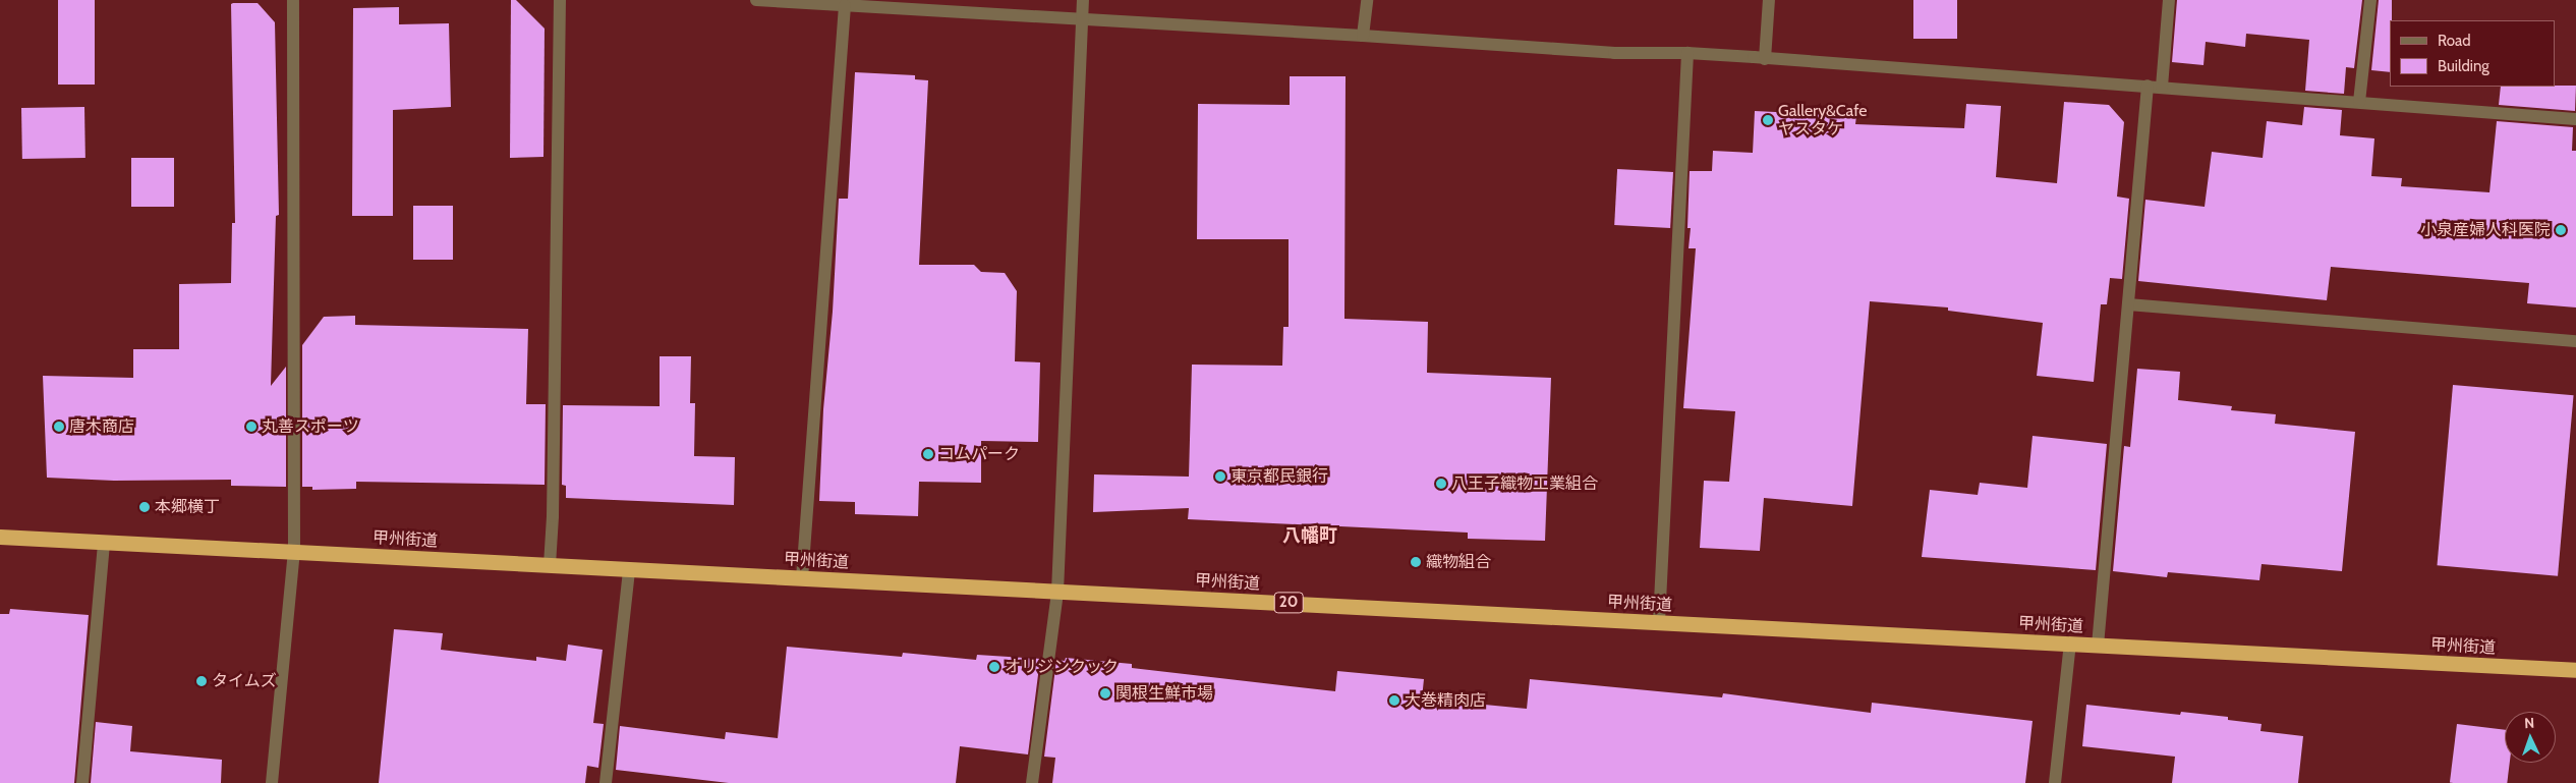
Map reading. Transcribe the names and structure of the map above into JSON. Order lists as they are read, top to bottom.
{
  "streets": {
    "highway": ["甲州街道", "20"]
  },
  "districts": ["八幡町"],
  "places": [
    "Gallery&Cafe ヤスタケ",
    "小泉産婦人科医院",
    "唐木商店",
    "丸善スポーツ",
    "コムパーク",
    "東京都民銀行",
    "八王子織物工業組合",
    "本郷横丁",
    "織物組合",
    "オリジンクック",
    "タイムズ",
    "関根生鮮市場",
    "大巻精肉店"
  ],
  "legend": ["Road", "Building"],
  "north": "top"
}
